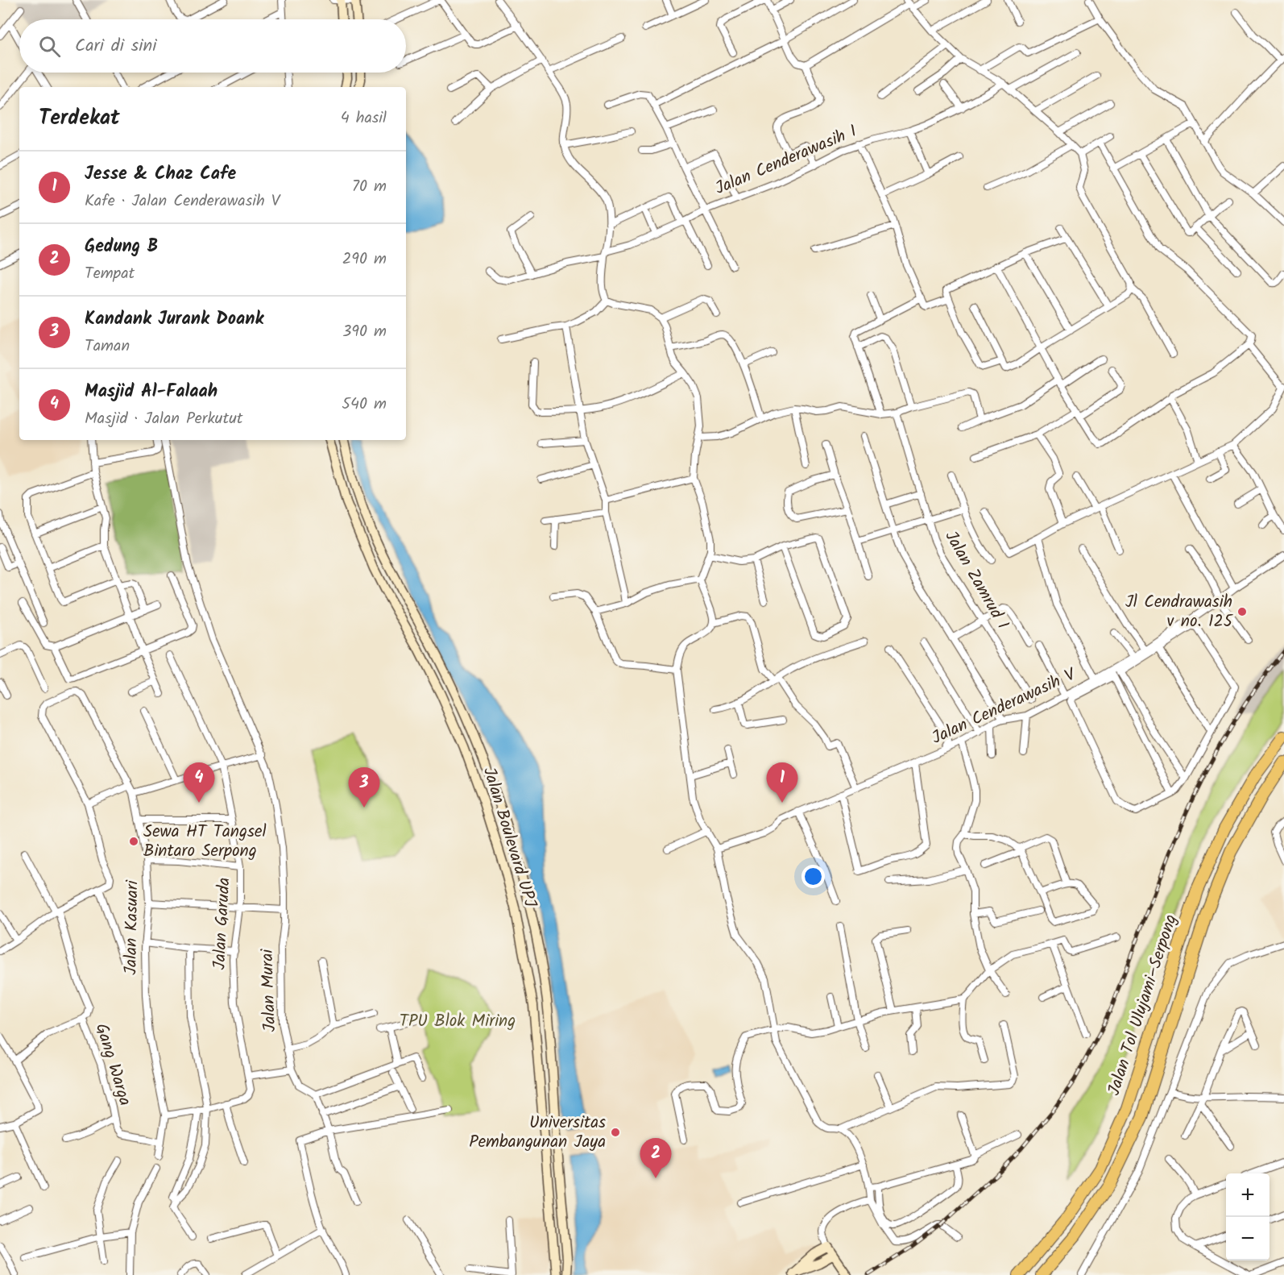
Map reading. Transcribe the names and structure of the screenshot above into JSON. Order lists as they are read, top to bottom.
{
  "streets": {
    "highway": ["Jalan Tol Ulujami–Serpong"],
    "street": [
      "Jalan Cenderawasih I",
      "Jalan Zamrud I",
      "Jalan Cenderawasih V",
      "Jalan Boulevard UPJ",
      "Jalan Garuda",
      "Jalan Kasuari",
      "Jalan Murai",
      "Gang Warga"
    ]
  },
  "crossings": [
    ["Jalan Kasuari", "Gang Warga"]
  ],
  "parks": ["TPU Blok Miring"],
  "places": ["Jl Cendrawasih v no. 125", "Sewa HT Tangsel Bintaro Serpong", "Universitas Pembangunan Jaya"],
  "page": {
    "search": "Cari di sini",
    "heading": ["Terdekat", "4 hasil"],
    "list": [
      {
        "mark": "1",
        "name": "Jesse & Chaz Cafe",
        "note": "Kafe · Jalan Cenderawasih V",
        "value": "70 m"
      },
      {
        "mark": "2",
        "name": "Gedung B",
        "note": "Tempat",
        "value": "290 m"
      },
      {
        "mark": "3",
        "name": "Kandank Jurank Doank",
        "note": "Taman",
        "value": "390 m"
      },
      {
        "mark": "4",
        "name": "Masjid Al-Falaah",
        "note": "Masjid · Jalan Perkutut",
        "value": "540 m"
      }
    ],
    "pins": [
      "1",
      "4",
      "3",
      "2"
    ],
    "map_buttons": ["+", "−"]
  }
}
